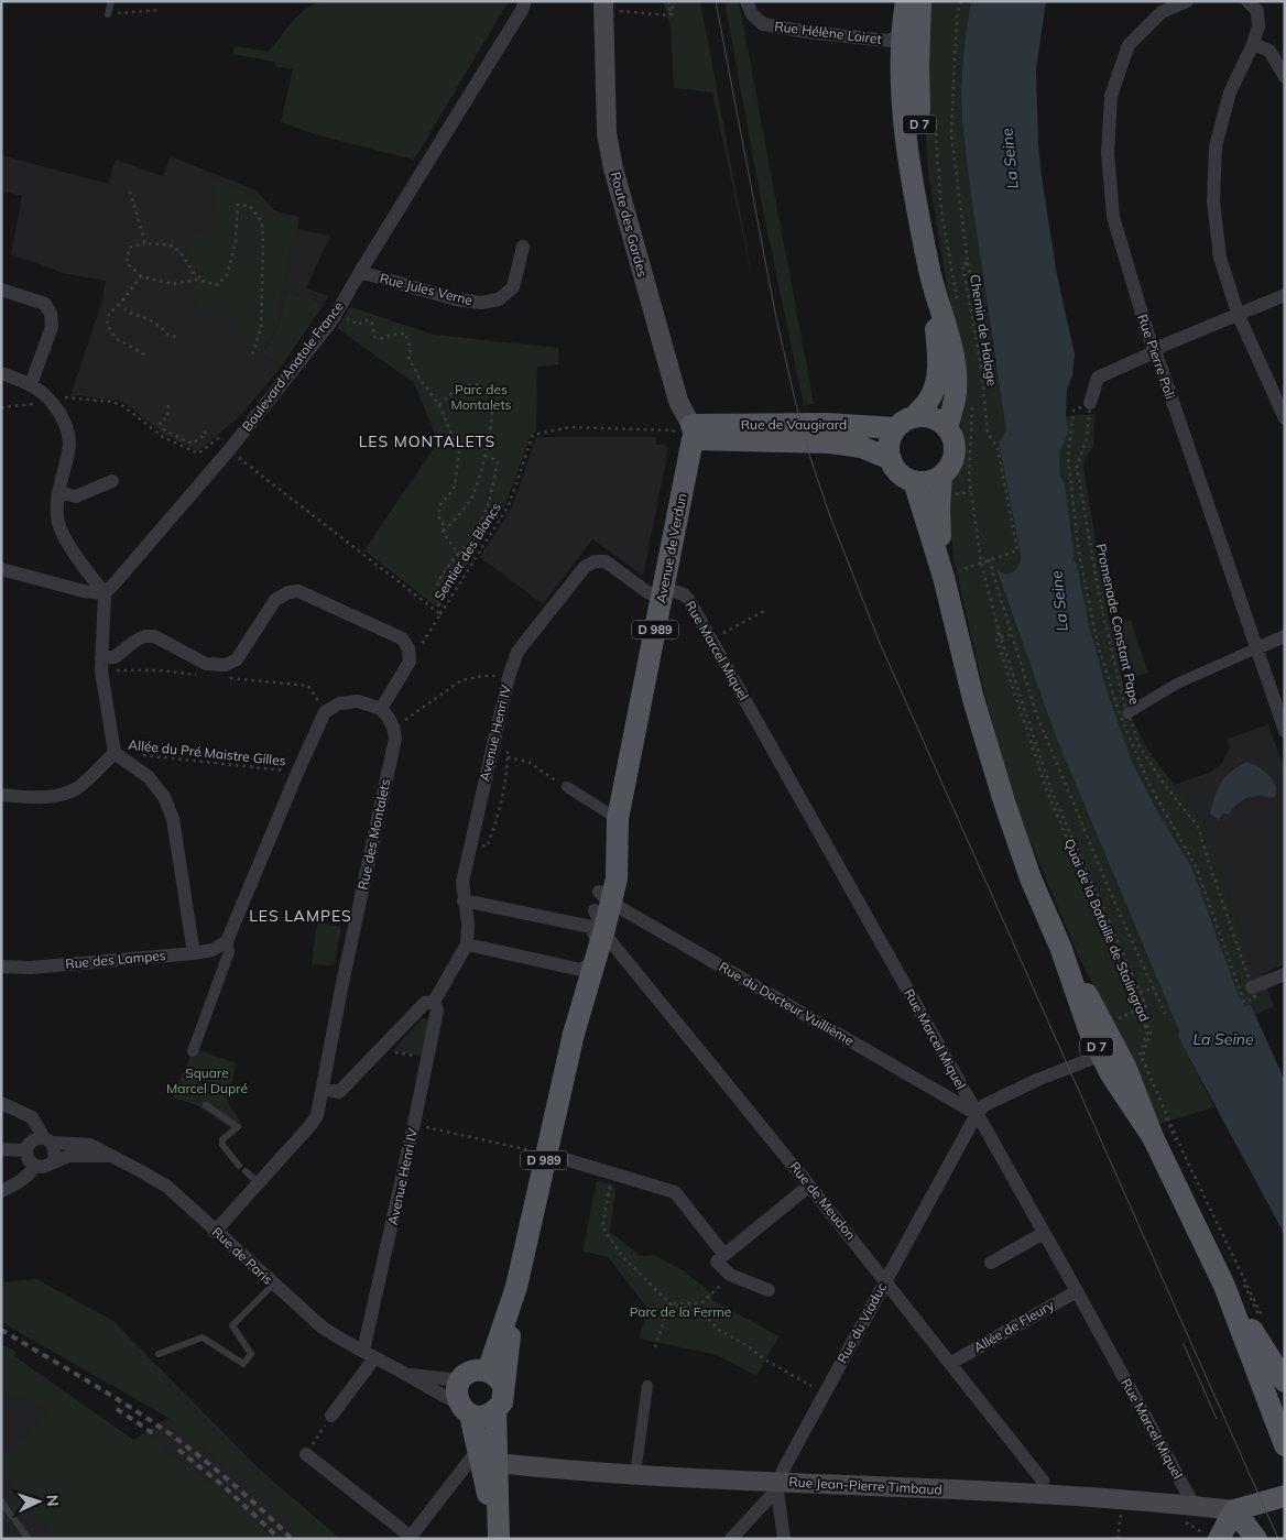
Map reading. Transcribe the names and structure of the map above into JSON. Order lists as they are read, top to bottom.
{
  "streets": {
    "main road": [
      "D 7",
      "Route des Gardes",
      "Rue de Vaugirard",
      "Avenue de Verdun",
      "D 989",
      "Rue Jean-Pierre Timbaud"
    ],
    "street": [
      "Rue Hélène Loiret",
      "Rue Jules Verne",
      "Rue Pierre Poli",
      "Boulevard Anatole France",
      "Rue Marcel Miquel",
      "Avenue Henri IV",
      "Rue des Montalets",
      "Rue des Lampes",
      "Rue du Docteur Vuillième",
      "Rue de Meudon",
      "Rue de Paris",
      "Rue du Viaduc",
      "Allée de Fleury"
    ],
    "path": [
      "Chemin de Halage",
      "Sentier des Blancs",
      "Promenade Constant Pape",
      "Allée du Pré Maistre Gilles",
      "Quai de la Bataille de Stalingrad"
    ]
  },
  "crossings": [
    ["Rue Hélène Loiret", "D 7"],
    ["D 7", "Chemin de Halage"],
    ["D 7", "Rue de Vaugirard"],
    ["Route des Gardes", "Rue de Vaugirard"],
    ["Route des Gardes", "Avenue de Verdun"],
    ["Route des Gardes", "Sentier des Blancs"],
    ["Rue Jules Verne", "Boulevard Anatole France"],
    ["Boulevard Anatole France", "Sentier des Blancs"],
    ["Rue de Vaugirard", "Avenue de Verdun"],
    ["Rue de Vaugirard", "Sentier des Blancs"],
    ["Avenue de Verdun", "Sentier des Blancs"],
    ["Avenue de Verdun", "Rue Marcel Miquel"],
    ["Avenue de Verdun", "Avenue Henri IV"],
    ["Avenue de Verdun", "Rue du Docteur Vuillième"],
    ["Avenue de Verdun", "Rue de Meudon"],
    ["Avenue de Verdun", "Rue de Paris"],
    ["Rue Marcel Miquel", "Avenue Henri IV"],
    ["Rue Marcel Miquel", "Rue du Docteur Vuillième"],
    ["Rue Marcel Miquel", "Rue du Viaduc"],
    ["Rue Marcel Miquel", "Allée de Fleury"],
    ["Rue Marcel Miquel", "Rue Jean-Pierre Timbaud"],
    ["Avenue Henri IV", "Rue des Montalets"],
    ["Avenue Henri IV", "Rue du Docteur Vuillième"],
    ["Avenue Henri IV", "Rue de Paris"],
    ["Rue des Montalets", "Rue de Paris"],
    ["Rue du Docteur Vuillième", "Rue de Meudon"],
    ["Rue du Docteur Vuillième", "Rue du Viaduc"],
    ["Rue de Meudon", "Rue du Viaduc"],
    ["Rue de Meudon", "Allée de Fleury"],
    ["Rue de Meudon", "Rue Jean-Pierre Timbaud"],
    ["Rue du Viaduc", "Rue Jean-Pierre Timbaud"]
  ],
  "districts": ["LES MONTALETS", "LES LAMPES"],
  "water": ["La Seine"],
  "parks": ["Parc des Montalets", "Square Marcel Dupré", "Parc de la Ferme"],
  "north": "right"
}
